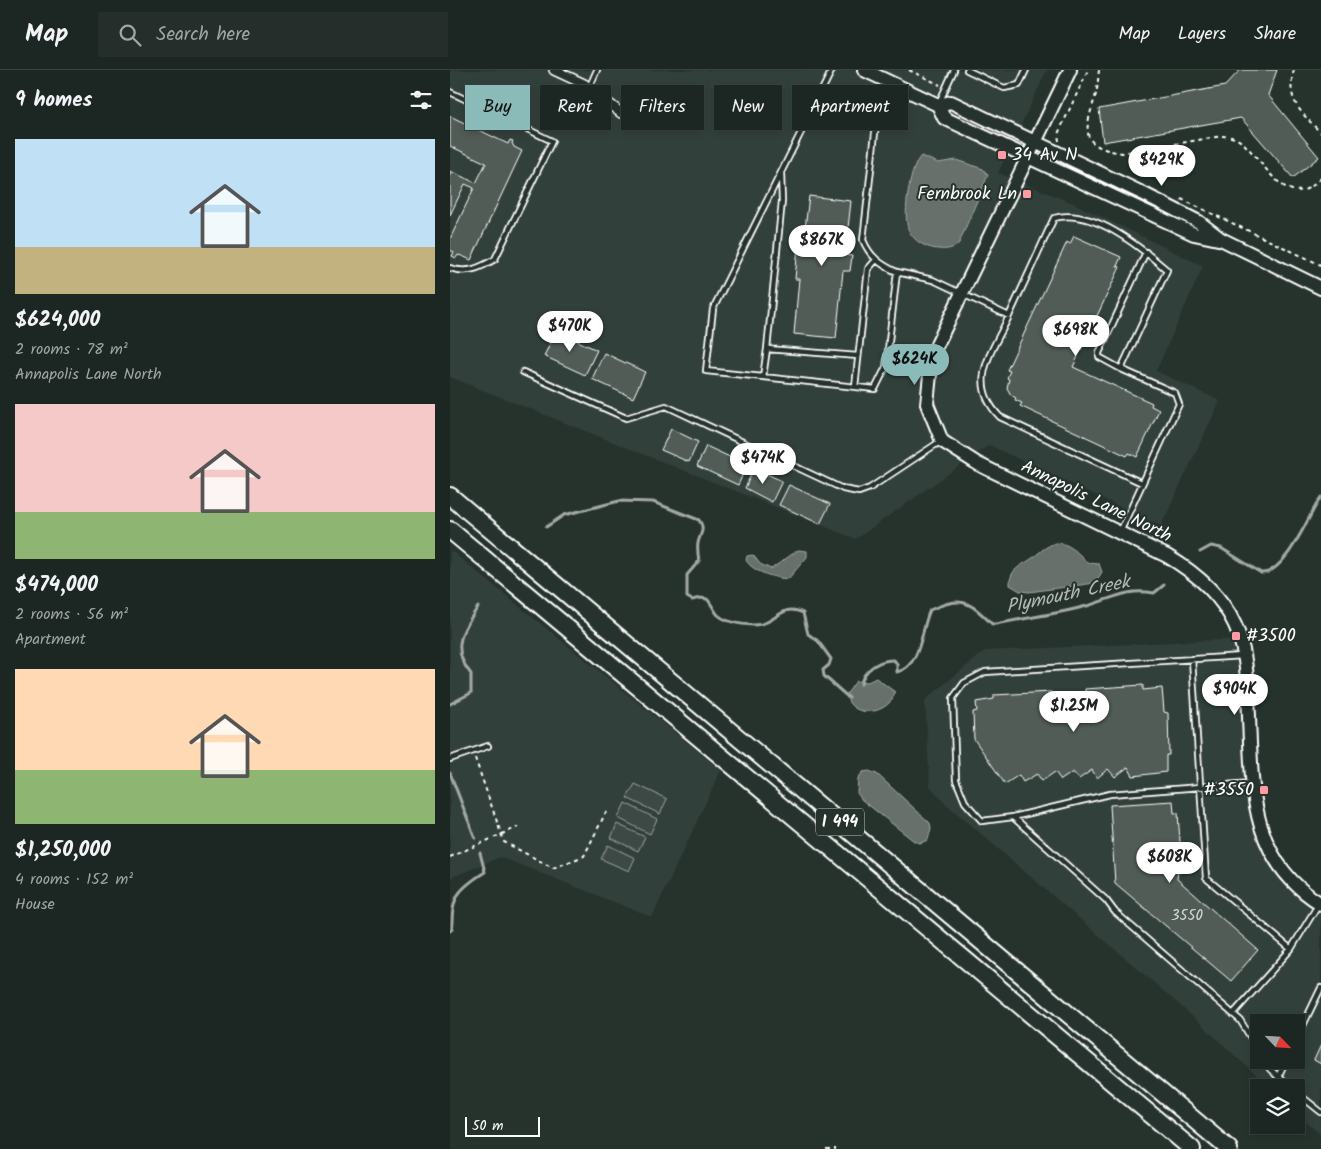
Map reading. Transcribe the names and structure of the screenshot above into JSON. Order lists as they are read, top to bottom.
{
  "streets": {
    "highway": ["I 494"],
    "street": ["Annapolis Lane North"]
  },
  "water": ["Plymouth Creek"],
  "places": {
    "transit": [
      "34 Av N",
      "Fernbrook Ln",
      "#3500",
      "#3550"
    ]
  },
  "house_numbers": ["3550"],
  "scale_bar": "50 m",
  "north": "bottom right",
  "page": {
    "header": "Map",
    "search": "Search here",
    "nav": ["Map", "Layers", "Share"],
    "heading": "9 homes",
    "chip": [
      "Buy",
      "Rent",
      "Filters",
      "New",
      "Apartment"
    ],
    "list": [
      {
        "name": "$624,000",
        "note": "2 rooms · 78 m² · Annapolis Lane North"
      },
      {
        "name": "$474,000",
        "note": "2 rooms · 56 m² · Apartment"
      },
      {
        "name": "$1,250,000",
        "note": "4 rooms · 152 m² · House"
      }
    ],
    "price": [
      "$429K",
      "$867K",
      "$470K",
      "$698K",
      "$624K",
      "$474K",
      "$904K",
      "$1.25M",
      "$608K"
    ],
    "scale": "50 m"
  }
}
